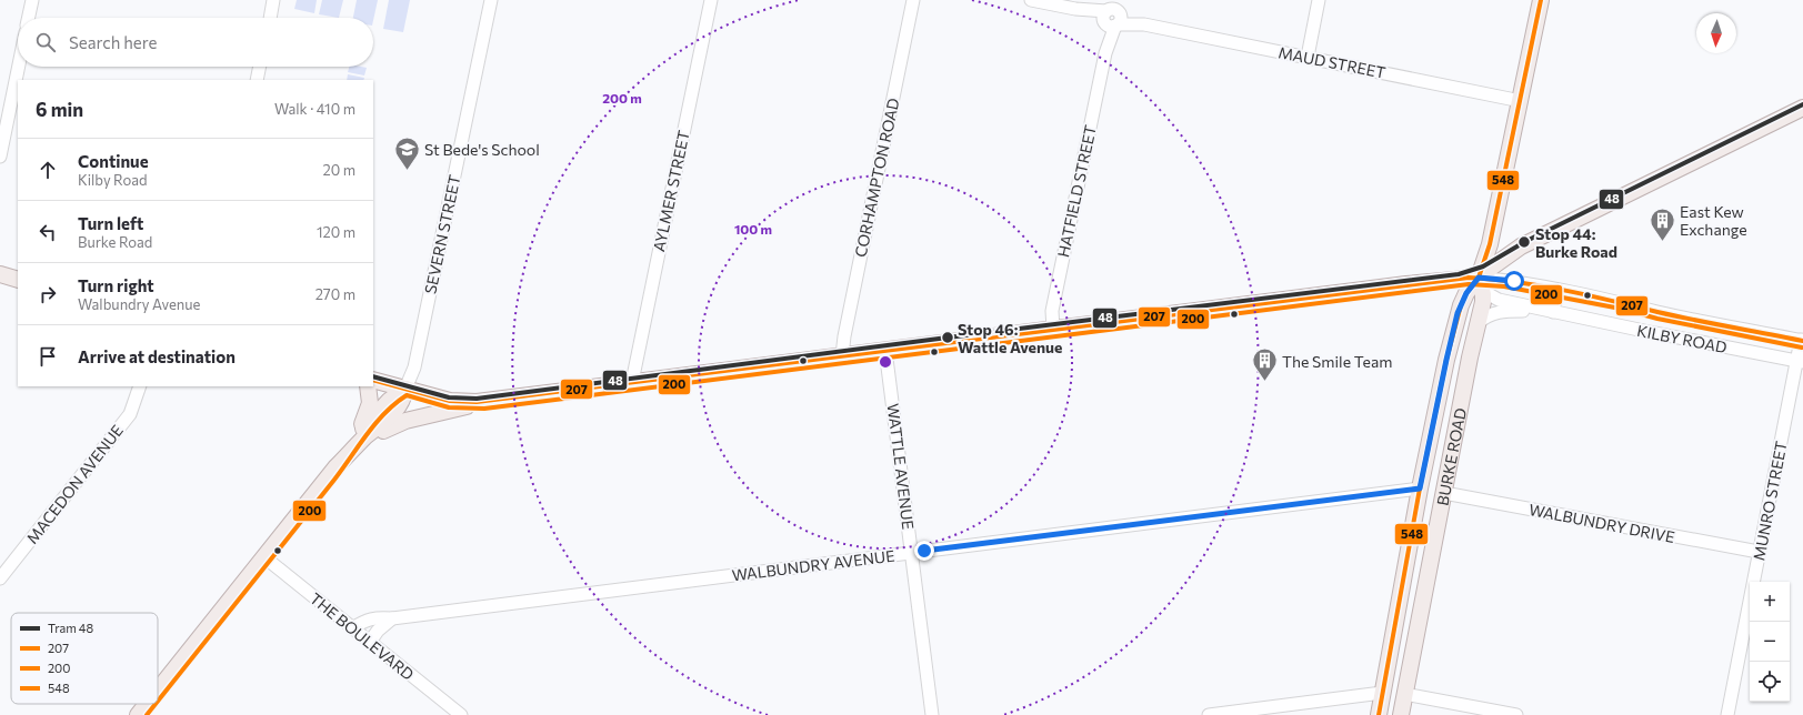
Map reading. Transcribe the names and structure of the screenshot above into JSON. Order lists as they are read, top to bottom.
{
  "streets": {
    "main road": ["BURKE ROAD"],
    "street": [
      "MAUD STREET",
      "CORHAMPTON ROAD",
      "AYLMER STREET",
      "HATFIELD STREET",
      "SEVERN STREET",
      "KILBY ROAD",
      "WATTLE AVENUE",
      "MACEDON AVENUE",
      "MUNRO STREET",
      "WALBUNDRY DRIVE",
      "WALBUNDRY AVENUE",
      "THE BOULEVARD"
    ]
  },
  "crossings": [
    ["MAUD STREET", "HATFIELD STREET"],
    ["MAUD STREET", "BURKE ROAD"],
    ["KILBY ROAD", "BURKE ROAD"],
    ["KILBY ROAD", "MUNRO STREET"],
    ["BURKE ROAD", "WALBUNDRY DRIVE"],
    ["BURKE ROAD", "WALBUNDRY AVENUE"],
    ["WATTLE AVENUE", "WALBUNDRY AVENUE"],
    ["MUNRO STREET", "WALBUNDRY DRIVE"],
    ["WALBUNDRY AVENUE", "THE BOULEVARD"]
  ],
  "places": {
    "school or university": ["St Bede's School"],
    "building": ["East Kew Exchange", "The Smile Team"],
    "other": ["Stop 44: Burke Road", "Stop 46: Wattle Avenue"]
  },
  "lines": [
    "transit line 548",
    "tram line 48",
    "transit line 207",
    "transit line 200"
  ],
  "legend": [
    "Tram 48",
    "207",
    "200",
    "548"
  ],
  "north": "bottom",
  "page": {
    "search": "Search here",
    "heading": ["6 min", "Walk · 410 m"],
    "list": [
      ["Continue", "Kilby Road", "20 m"],
      ["Turn left", "Burke Road", "120 m"],
      ["Turn right", "Walbundry Avenue", "270 m"],
      "Arrive at destination"
    ],
    "map_buttons": ["+", "−"]
  },
  "rings": ["200 m", "100 m"]
}
